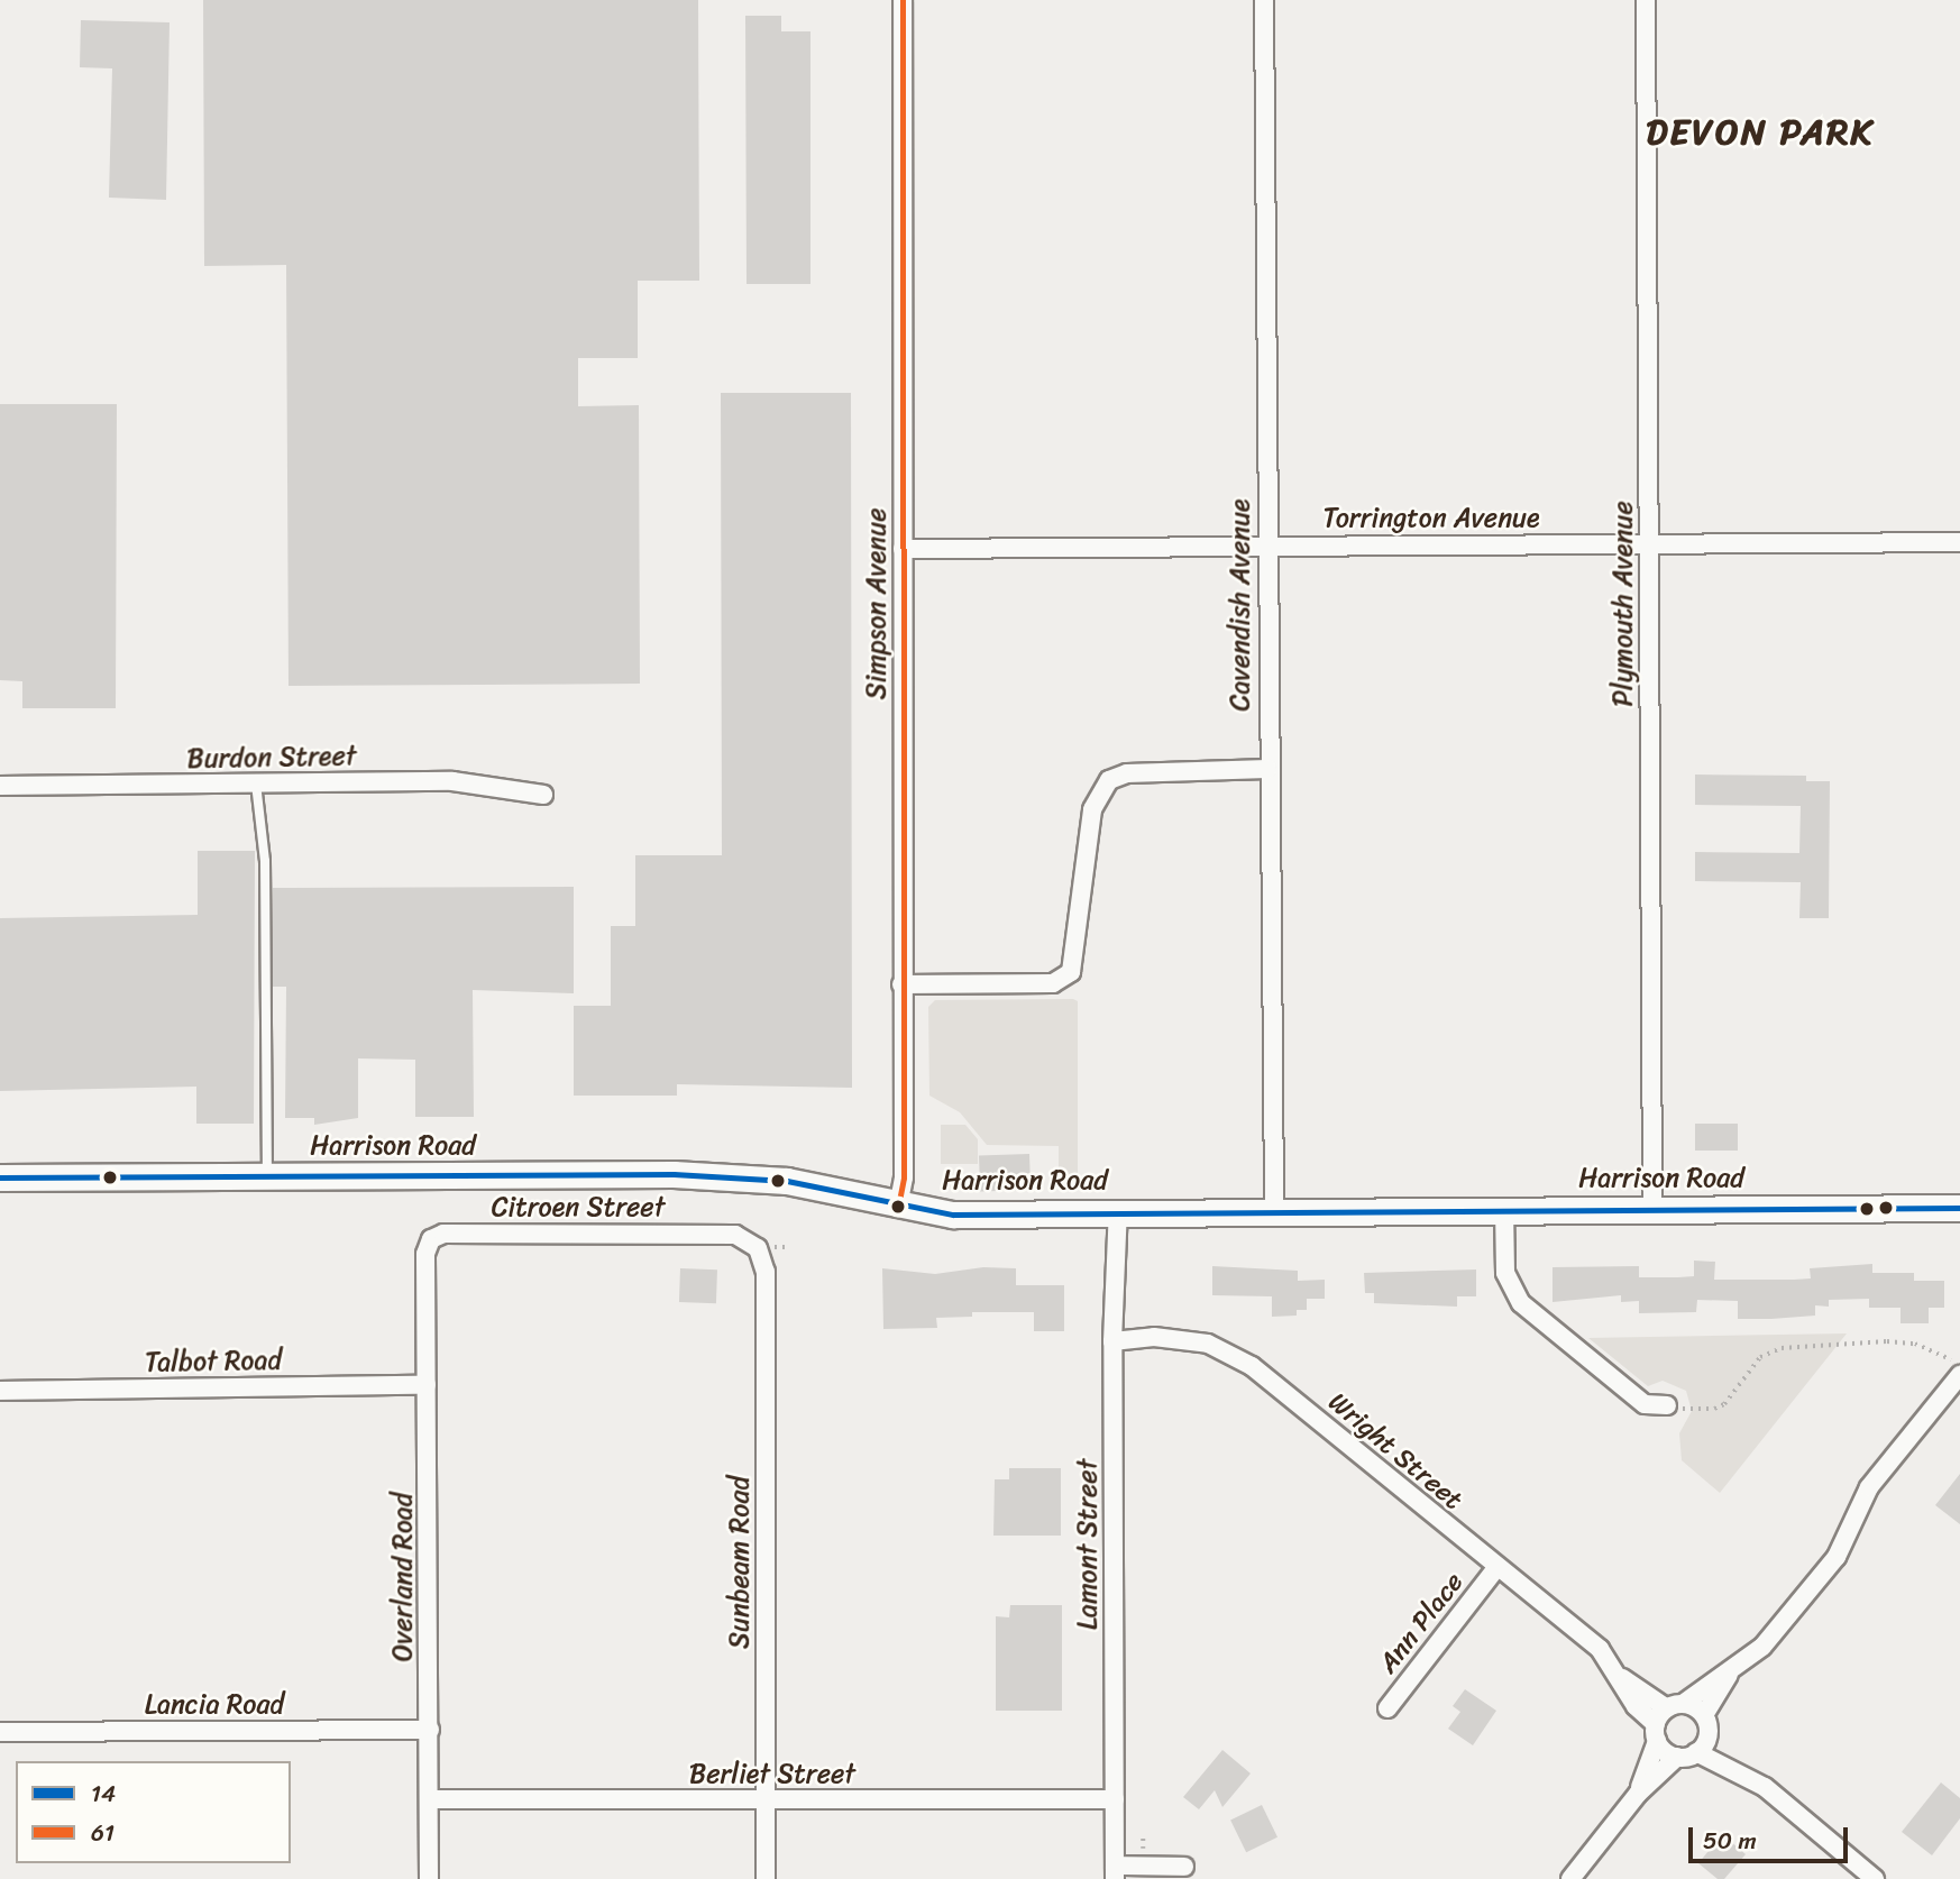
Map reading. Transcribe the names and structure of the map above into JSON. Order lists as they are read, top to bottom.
{
  "streets": {
    "street": [
      "Torrington Avenue",
      "Simpson Avenue",
      "Plymouth Avenue",
      "Cavendish Avenue",
      "Burdon Street",
      "Harrison Road",
      "Citroen Street",
      "Talbot Road",
      "Wright Street",
      "Lamont Street",
      "Sunbeam Road",
      "Overland Road",
      "Ann Place",
      "Lancia Road",
      "Berliet Street"
    ]
  },
  "crossings": [
    ["Torrington Avenue", "Simpson Avenue"],
    ["Torrington Avenue", "Plymouth Avenue"],
    ["Torrington Avenue", "Cavendish Avenue"],
    ["Simpson Avenue", "Harrison Road"],
    ["Plymouth Avenue", "Harrison Road"],
    ["Cavendish Avenue", "Harrison Road"],
    ["Harrison Road", "Lamont Street"],
    ["Citroen Street", "Sunbeam Road"],
    ["Citroen Street", "Overland Road"],
    ["Talbot Road", "Overland Road"],
    ["Wright Street", "Lamont Street"],
    ["Wright Street", "Ann Place"],
    ["Lamont Street", "Berliet Street"],
    ["Sunbeam Road", "Berliet Street"],
    ["Overland Road", "Lancia Road"],
    ["Overland Road", "Berliet Street"]
  ],
  "districts": ["DEVON PARK"],
  "lines": ["transit line 61", "transit line 14"],
  "legend": ["14", "61"],
  "scale_bar": "50 m"
}
